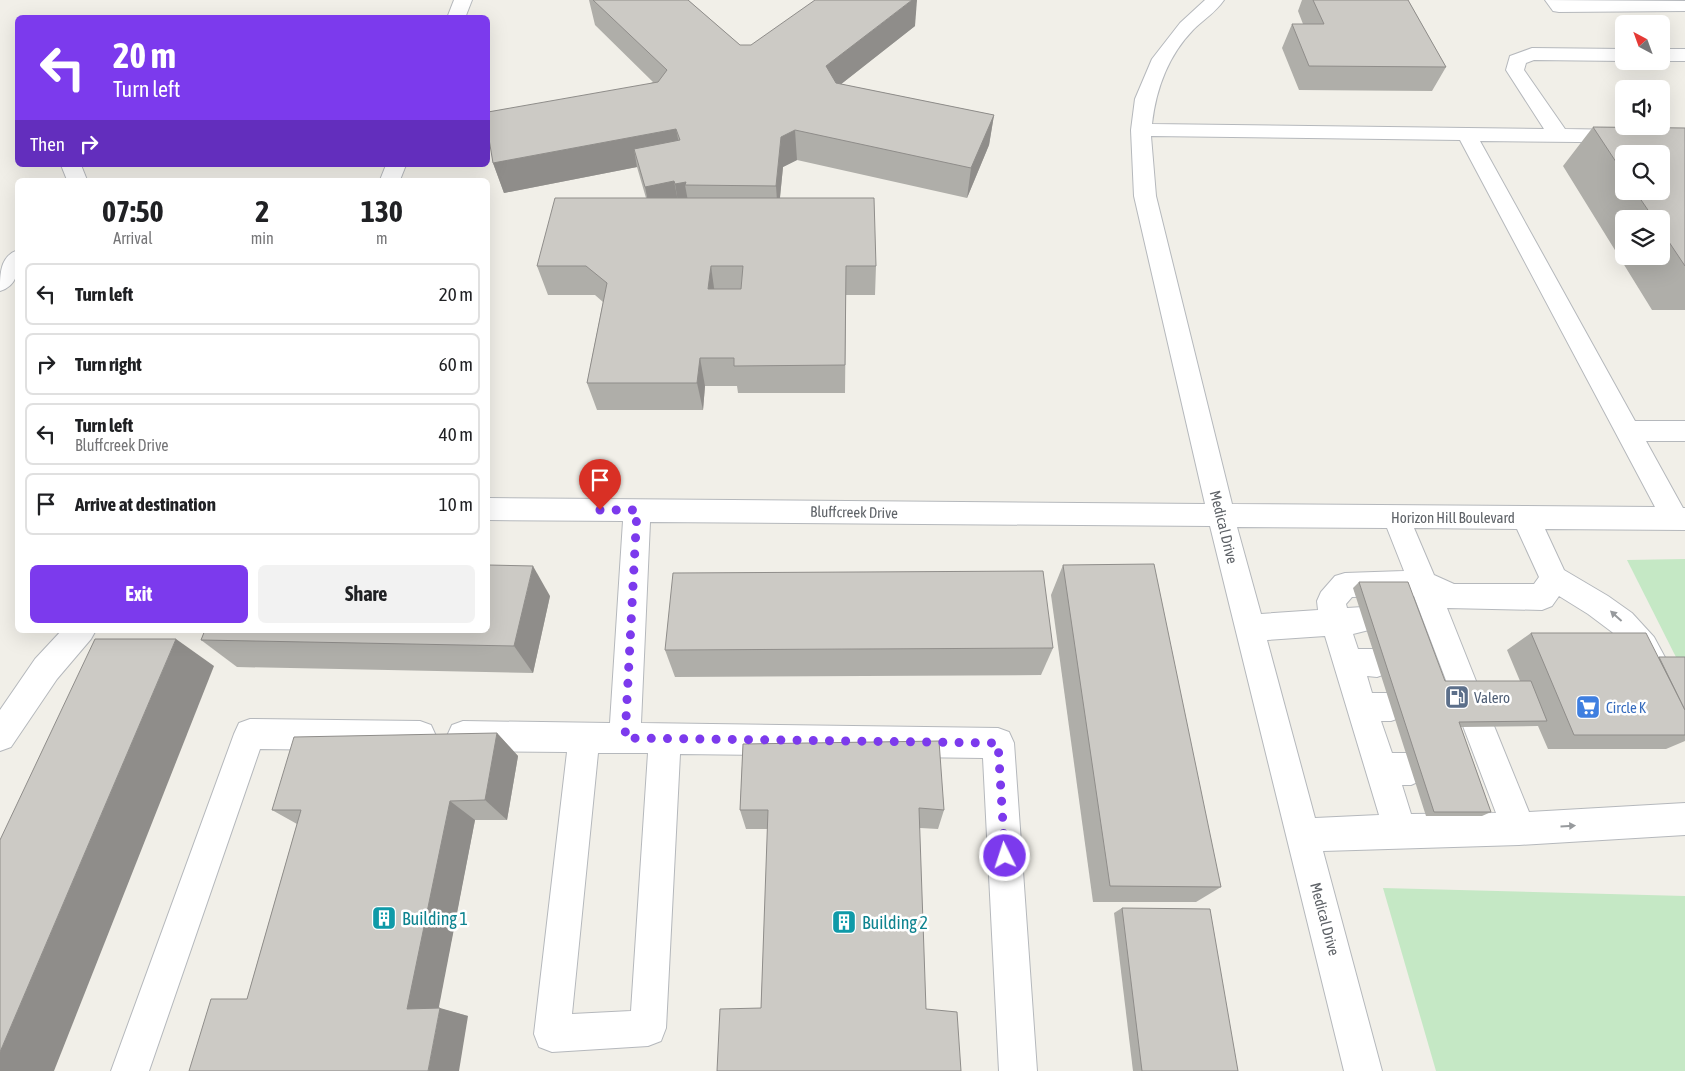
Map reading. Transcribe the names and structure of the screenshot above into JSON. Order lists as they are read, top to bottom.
{
  "streets": {
    "street": ["Bluffcreek Drive", "Horizon Hill Boulevard", "Medical Drive"]
  },
  "crossings": [
    ["Bluffcreek Drive", "Horizon Hill Boulevard"],
    ["Bluffcreek Drive", "Medical Drive"],
    ["Horizon Hill Boulevard", "Medical Drive"]
  ],
  "places": {
    "fuel station": ["Valero"],
    "supermarket": ["Circle K"],
    "building": ["Building 1", "Building 2"]
  },
  "north": "top left",
  "page": {
    "turn": ["20 m", "Turn left"],
    "then": "Then",
    "eta": [
      "07:50",
      "Arrival",
      "2",
      "min",
      "130",
      "m"
    ],
    "list": [
      {
        "name": "Turn left",
        "value": "20 m"
      },
      {
        "name": "Turn right",
        "value": "60 m"
      },
      {
        "name": "Turn left",
        "note": "Bluffcreek Drive",
        "value": "40 m"
      },
      {
        "name": "Arrive at destination",
        "value": "10 m"
      }
    ],
    "buttons": ["Exit", "Share"]
  }
}
